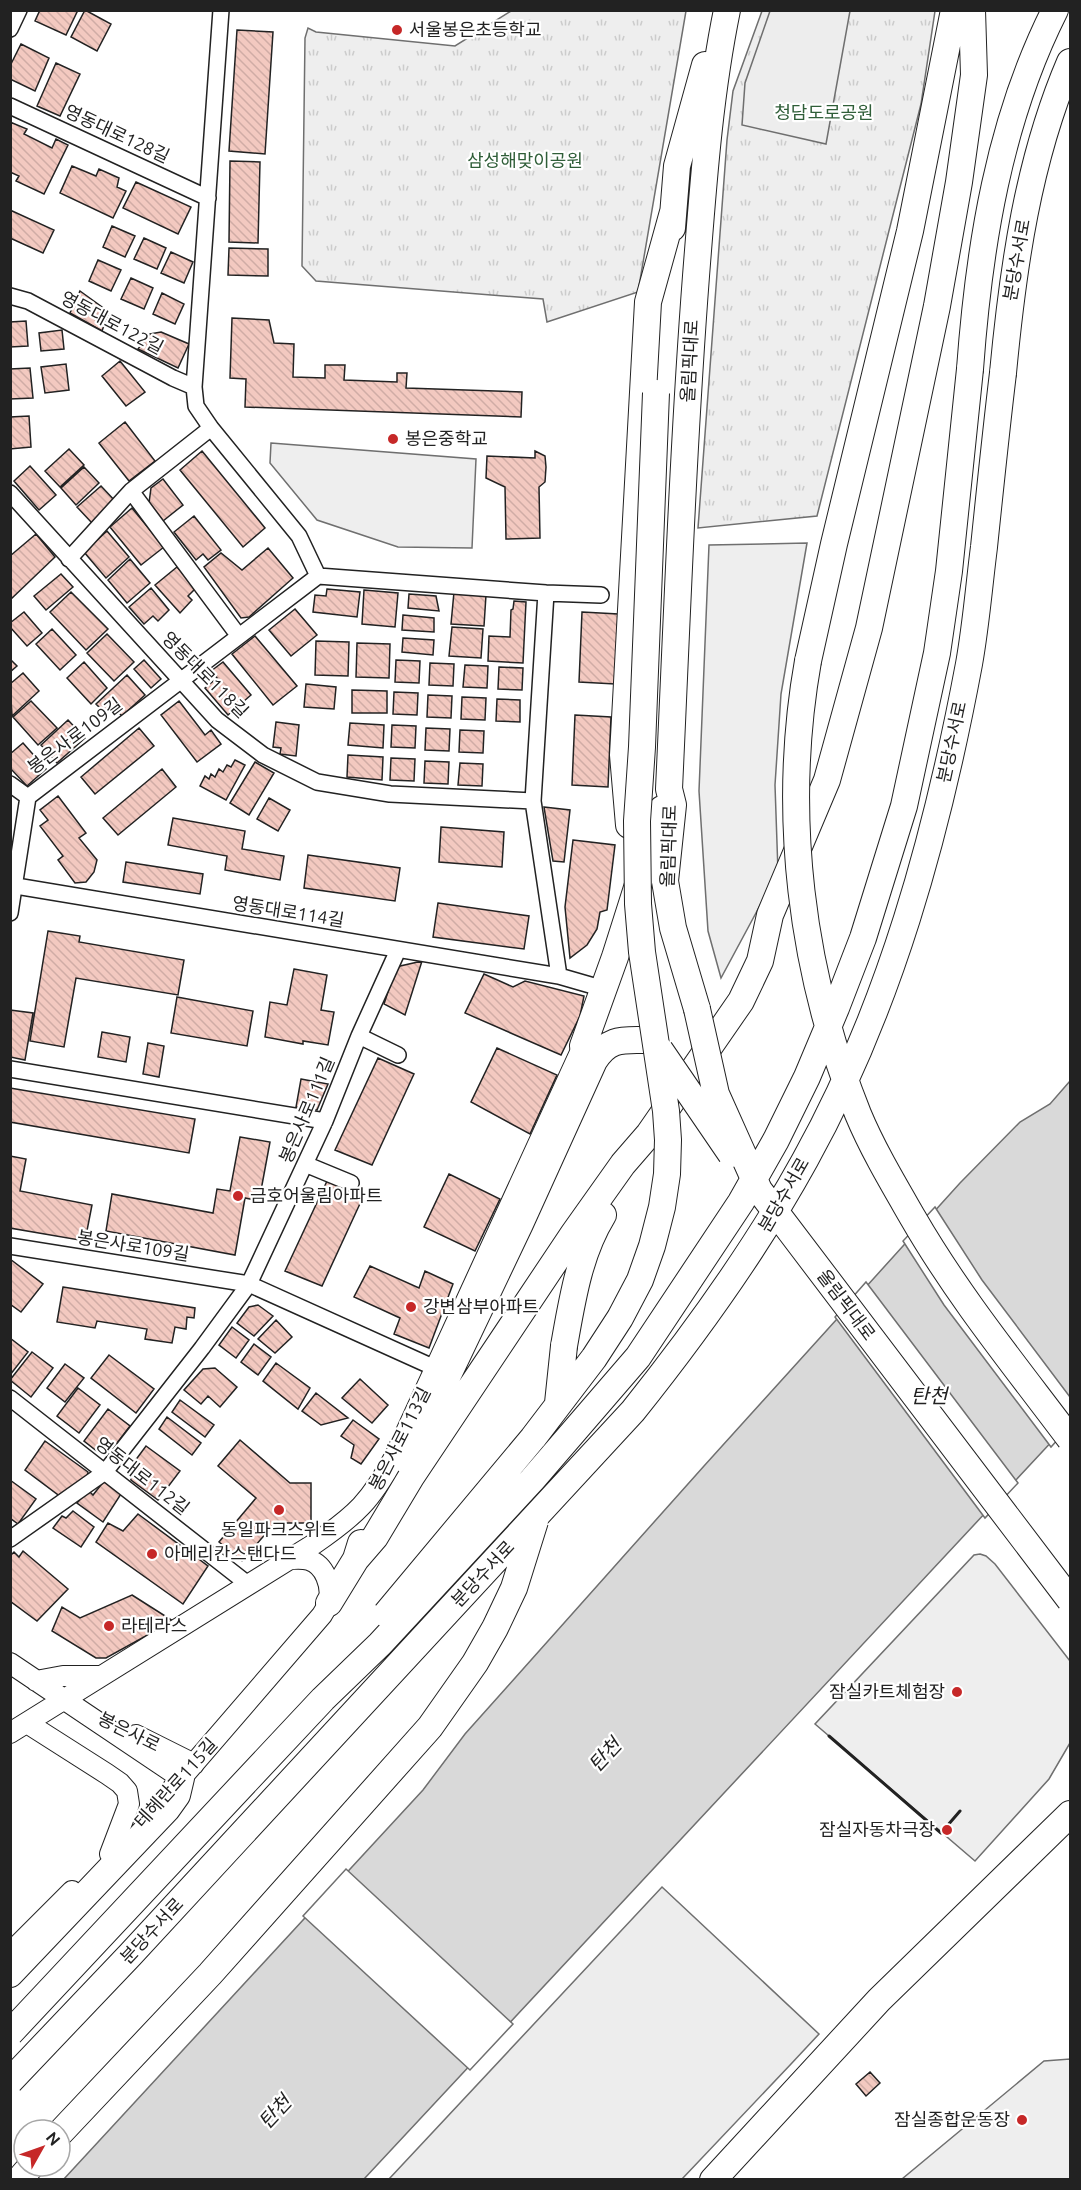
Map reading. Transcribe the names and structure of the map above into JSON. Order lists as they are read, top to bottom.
{
  "streets": {
    "highway": ["분당수서로", "올림픽대로"],
    "street": [
      "영동대로128길",
      "영동대로122길",
      "영동대로118길",
      "봉은사로109길",
      "영동대로114길",
      "봉은사로111길",
      "봉은사로113길",
      "영동대로112길",
      "봉은사로",
      "테헤란로115길"
    ]
  },
  "crossings": [
    ["영동대로118길", "봉은사로109길"],
    ["봉은사로109길", "영동대로114길"],
    ["봉은사로109길", "봉은사로111길"],
    ["영동대로114길", "봉은사로111길"],
    ["봉은사로111길", "영동대로112길"],
    ["봉은사로113길", "영동대로112길"],
    ["봉은사로113길", "봉은사로"],
    ["봉은사로", "테헤란로115길"]
  ],
  "water": ["탄천"],
  "parks": ["청담도로공원", "삼성해맞이공원"],
  "places": [
    "서울봉은초등학교",
    "봉은중학교",
    "금호어울림아파트",
    "강변삼부아파트",
    "동일파크스위트",
    "아메리칸스탠다드",
    "라테라스",
    "잠실카트체험장",
    "잠실자동차극장",
    "잠실종합운동장"
  ],
  "north": "top right"
}
